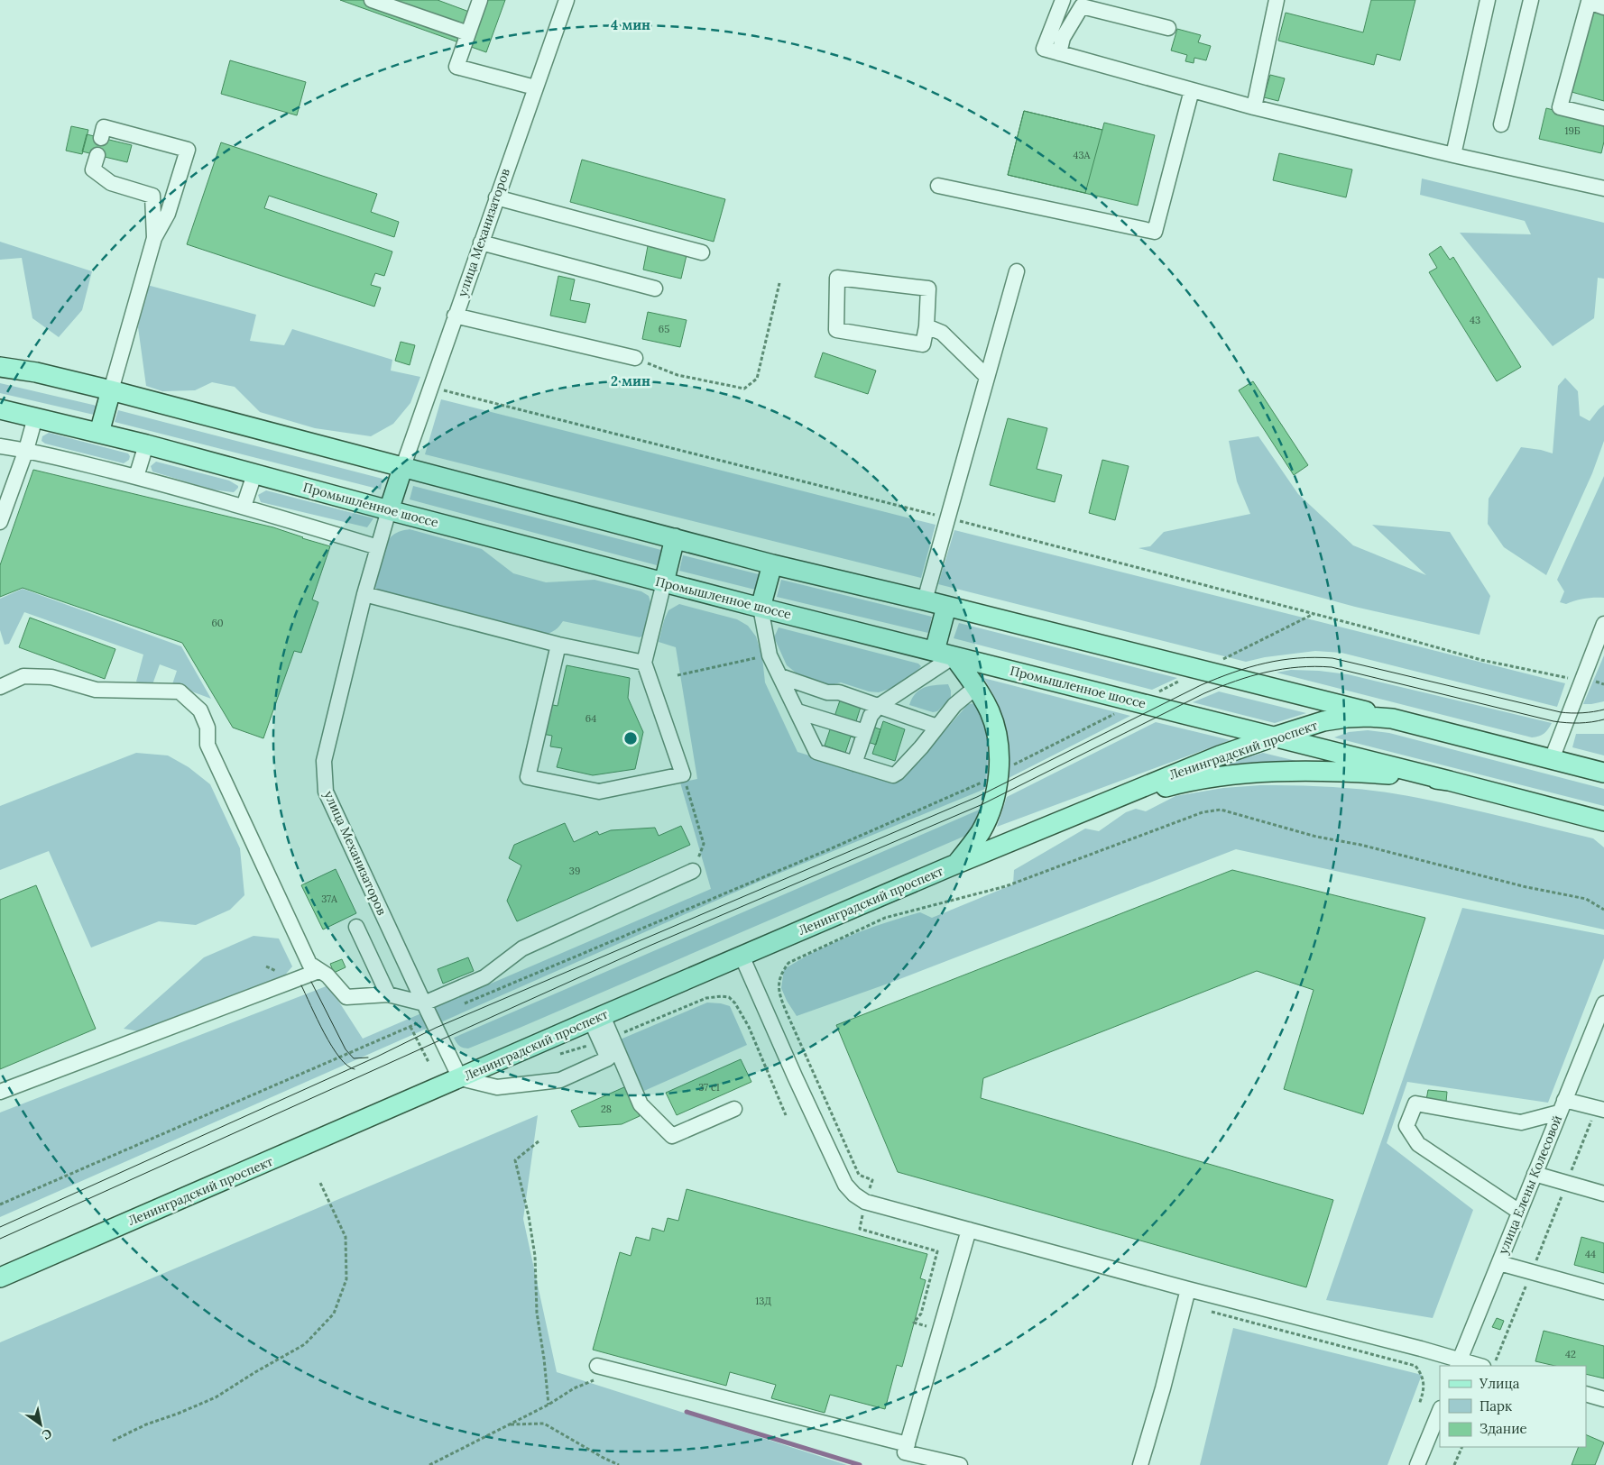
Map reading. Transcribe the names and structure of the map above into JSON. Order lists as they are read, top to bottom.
{
  "streets": {
    "main road": ["Промышленное шоссе", "Ленинградский проспект"],
    "street": ["улица Механизаторов", "улица Елены Колесовой"]
  },
  "crossings": [
    ["улица Механизаторов", "Промышленное шоссе"],
    ["улица Механизаторов", "Ленинградский проспект"],
    ["Промышленное шоссе", "Ленинградский проспект"]
  ],
  "house_numbers": [
    "19Б",
    "43А",
    "43",
    "65",
    "60",
    "64",
    "39",
    "37А",
    "37 с1",
    "28",
    "44",
    "13Д",
    "42"
  ],
  "legend": ["Улица", "Парк", "Здание"],
  "north": "bottom right",
  "rings": ["4 мин", "2 мин"]
}
